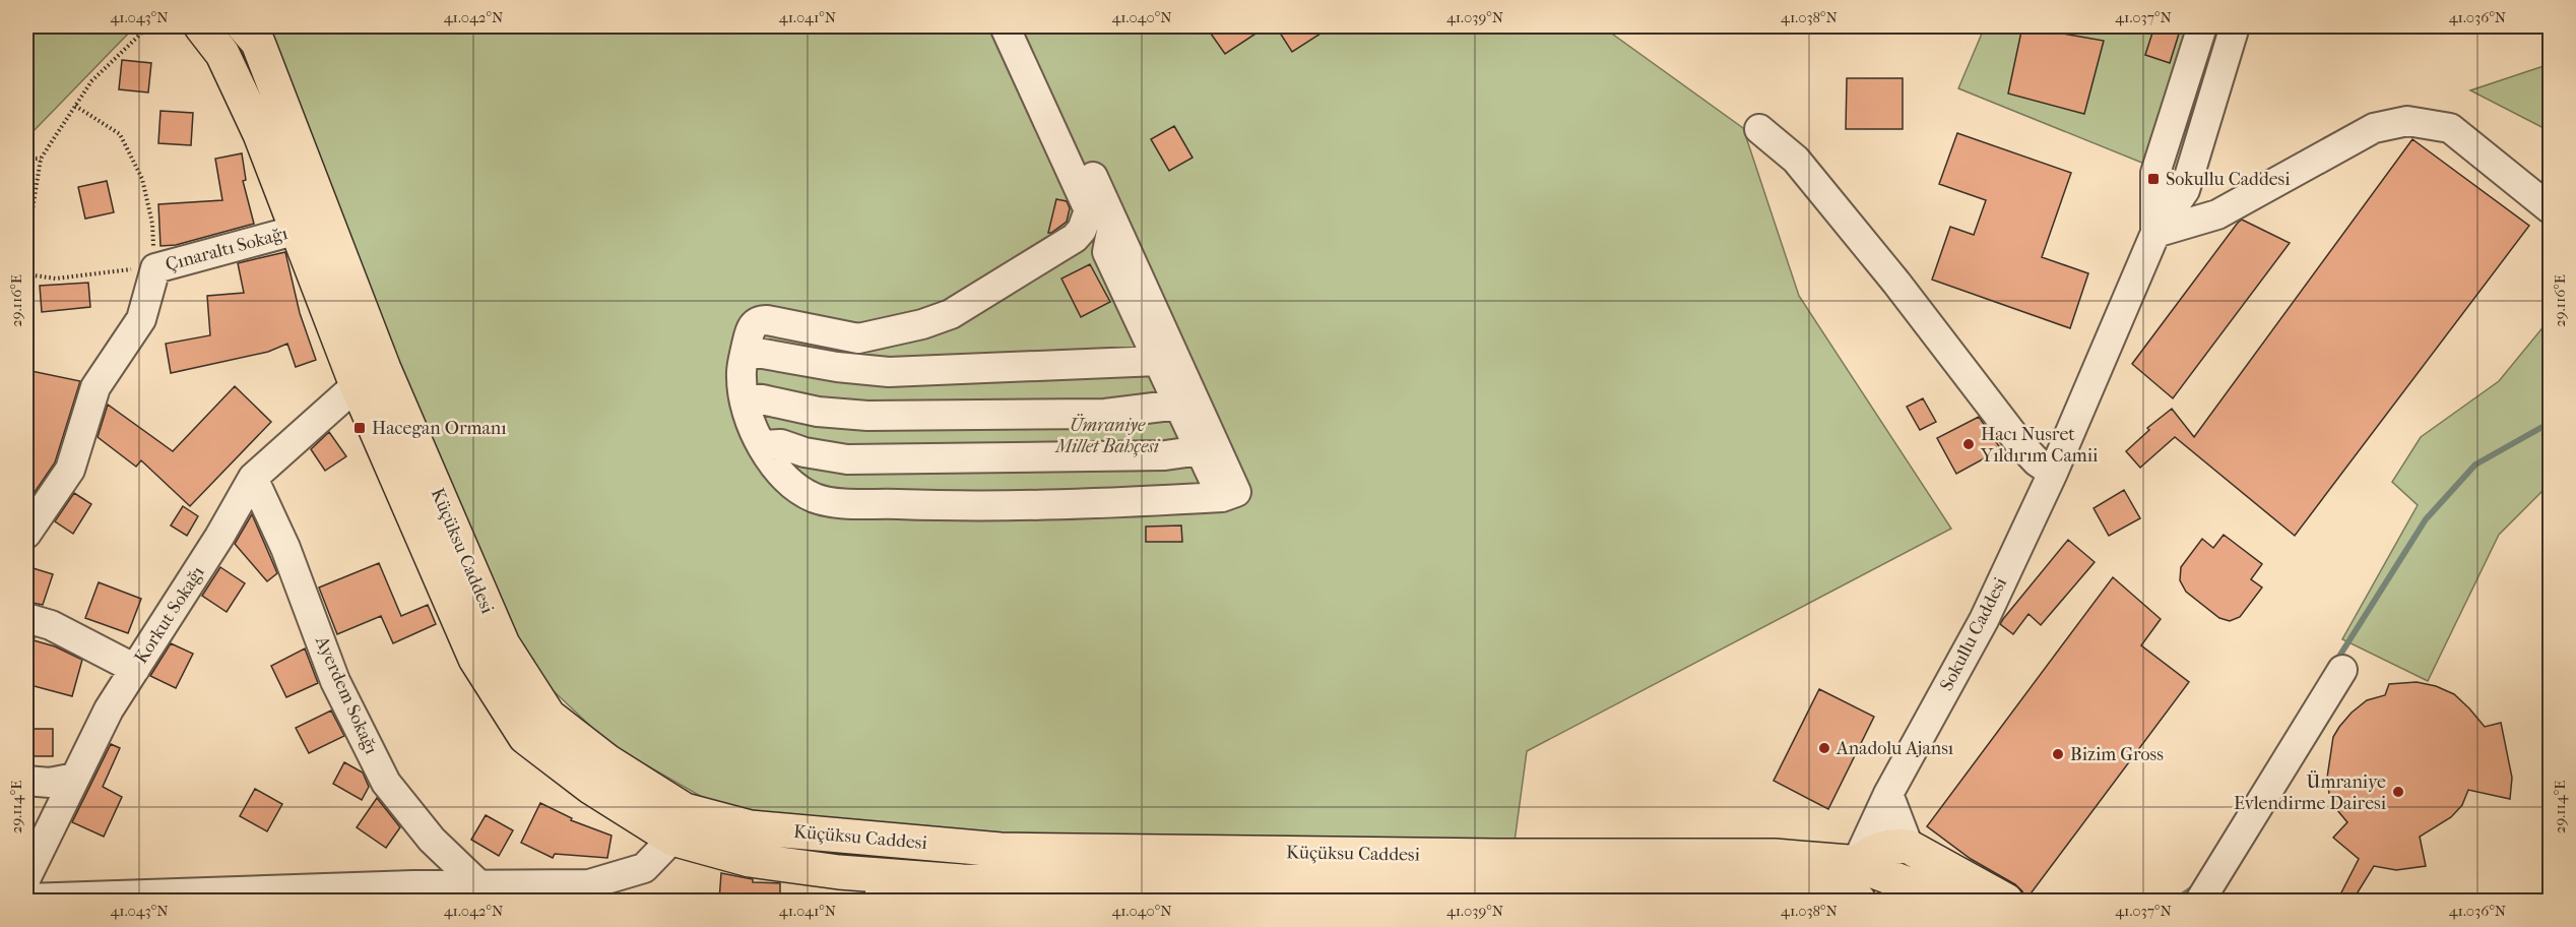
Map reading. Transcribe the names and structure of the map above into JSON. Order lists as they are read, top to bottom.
{
  "streets": {
    "main road": ["Küçüksu Caddesi"],
    "street": [
      "Çınaraltı Sokağı",
      "Korkut Sokağı",
      "Sokullu Caddesi",
      "Ayerdem Sokağı"
    ]
  },
  "crossings": [
    ["Çınaraltı Sokağı", "Küçüksu Caddesi"],
    ["Küçüksu Caddesi", "Korkut Sokağı"],
    ["Küçüksu Caddesi", "Sokullu Caddesi"],
    ["Korkut Sokağı", "Ayerdem Sokağı"]
  ],
  "parks": ["Ümraniye Millet Bahçesi"],
  "places": {
    "transit": ["Sokullu Caddesi", "Hacegan Ormanı"],
    "other": [
      "Hacı Nusret Yıldırım Camii",
      "Anadolu Ajansı",
      "Bizim Gross",
      "Ümraniye Evlendirme Dairesi"
    ]
  },
  "coordinates": [
    "41.043°N",
    "41.042°N",
    "41.041°N",
    "41.040°N",
    "41.039°N",
    "41.038°N",
    "41.037°N",
    "41.036°N",
    "29.116°E",
    "29.114°E"
  ]
}
